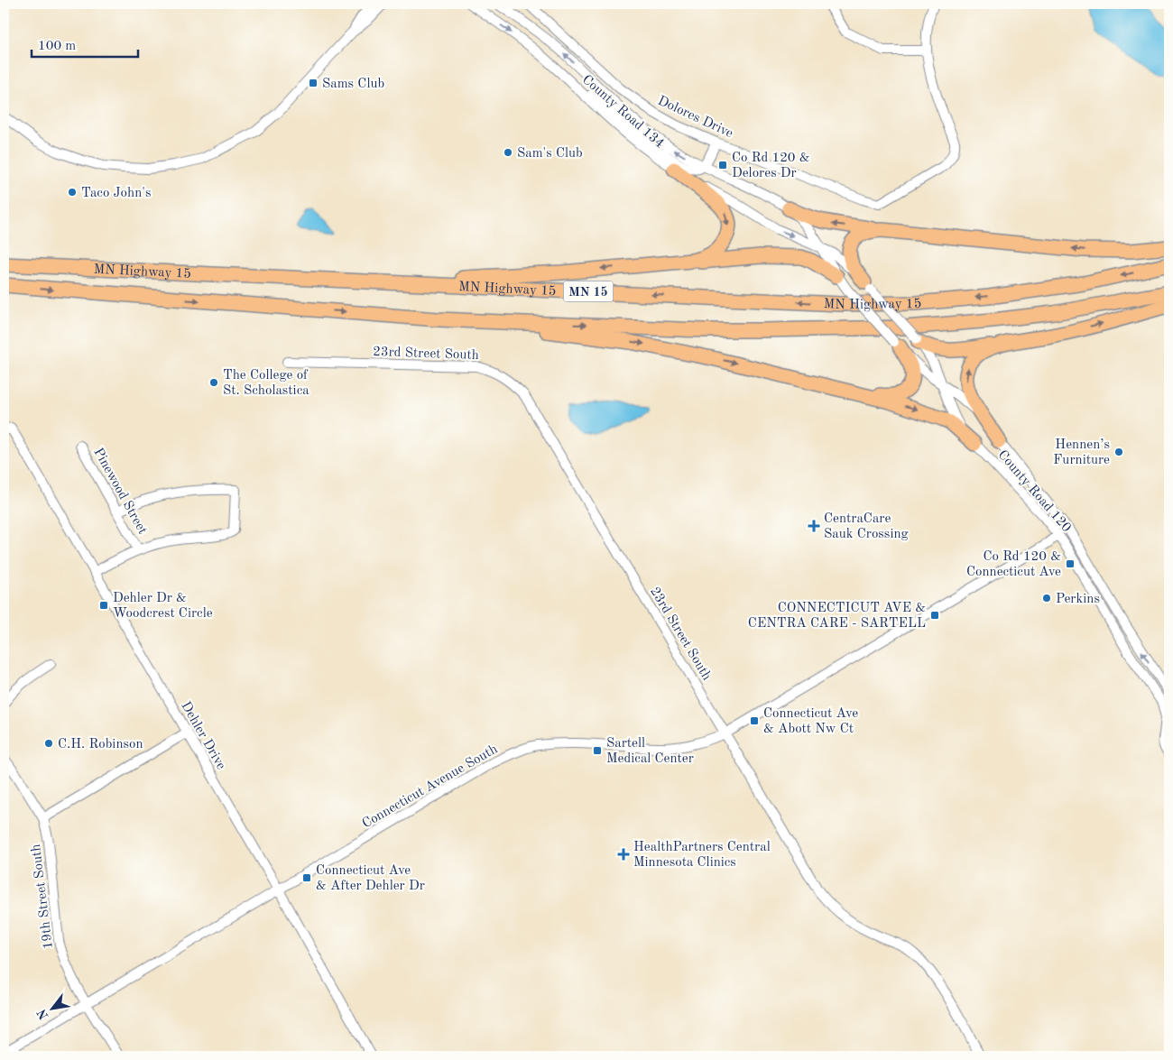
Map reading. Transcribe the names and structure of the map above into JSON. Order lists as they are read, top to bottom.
{
  "streets": {
    "highway": ["MN Highway 15", "MN 15"],
    "street": [
      "County Road 134",
      "Dolores Drive",
      "23rd Street South",
      "Pinewood Street",
      "County Road 120",
      "Dehler Drive",
      "Connecticut Avenue South",
      "19th Street South"
    ]
  },
  "crossings": [
    ["County Road 134", "County Road 120"],
    ["23rd Street South", "Connecticut Avenue South"],
    ["County Road 120", "Connecticut Avenue South"],
    ["Dehler Drive", "Connecticut Avenue South"],
    ["Connecticut Avenue South", "19th Street South"]
  ],
  "places": {
    "transit": [
      "Sams Club",
      "Co Rd 120 & Delores Dr",
      "Co Rd 120 & Connecticut Ave",
      "Dehler Dr & Woodcrest Circle",
      "CONNECTICUT AVE & CENTRA CARE - SARTELL",
      "Connecticut Ave & Abott Nw Ct",
      "Sartell Medical Center",
      "Connecticut Ave & After Dehler Dr"
    ],
    "other": [
      "Sam's Club",
      "Taco John's",
      "The College of St. Scholastica",
      "Hennen’s Furniture",
      "Perkins",
      "C.H. Robinson"
    ],
    "health": ["CentraCare Sauk Crossing", "HealthPartners Central Minnesota Clinics"]
  },
  "scale_bar": "100 m",
  "north": "bottom left"
}
